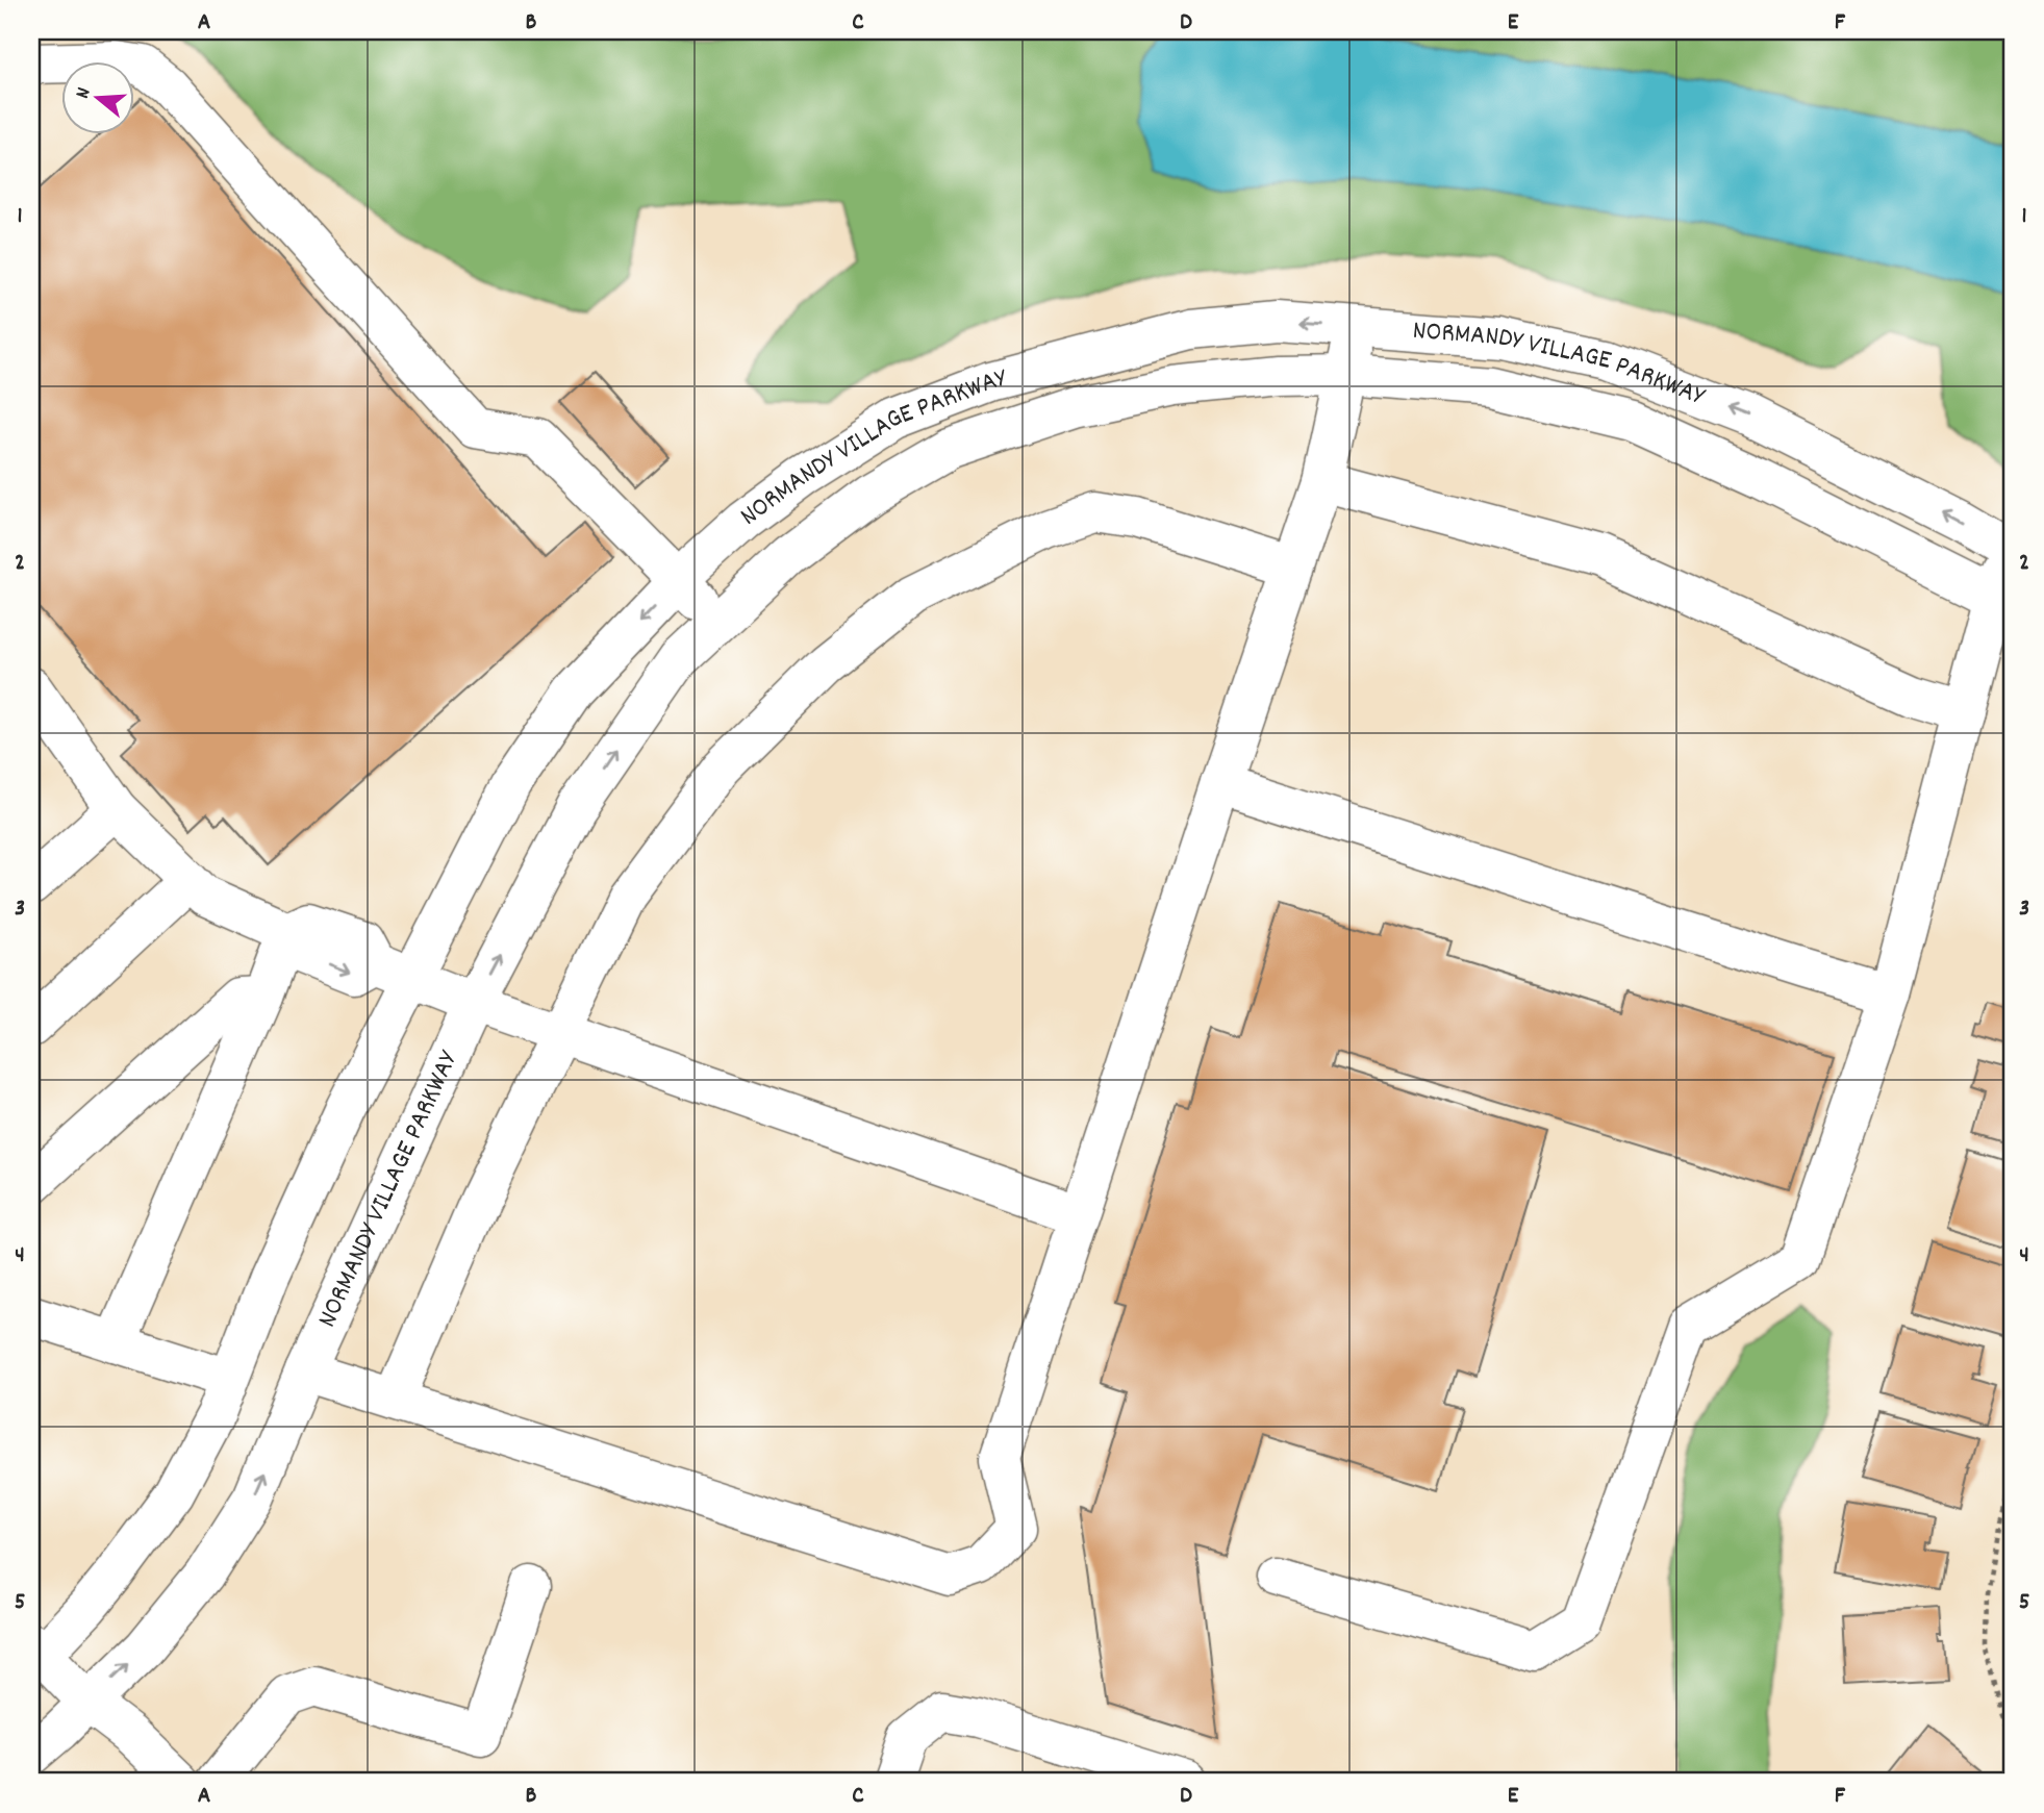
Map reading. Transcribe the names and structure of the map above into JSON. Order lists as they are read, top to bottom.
{
  "streets": {
    "street": ["NORMANDY VILLAGE PARKWAY"]
  },
  "north": "left",
  "grid": {
    "columns": [
      "A",
      "B",
      "C",
      "D",
      "E",
      "F"
    ],
    "rows": [
      "1",
      "2",
      "3",
      "4",
      "5"
    ]
  }
}
